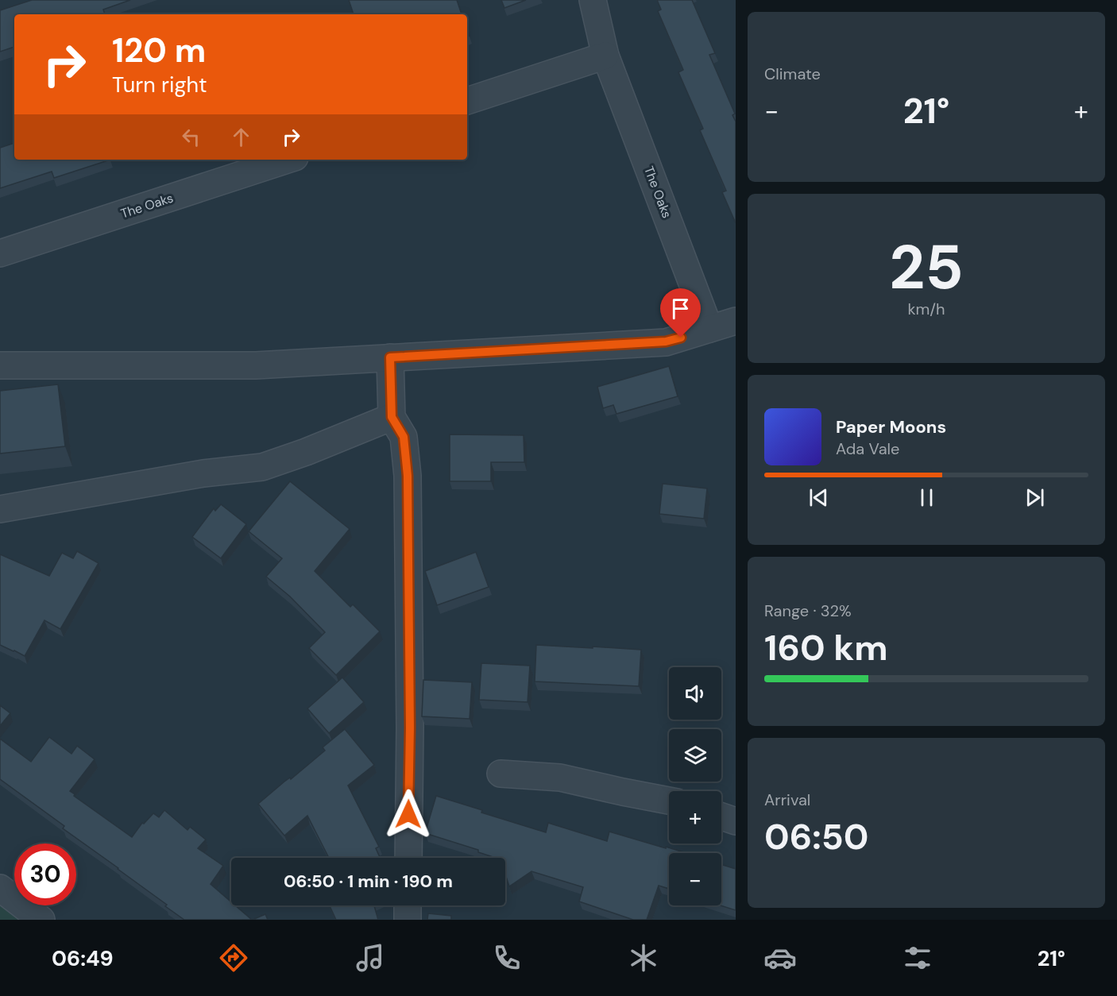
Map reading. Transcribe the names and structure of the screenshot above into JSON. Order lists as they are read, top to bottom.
{
  "streets": {
    "street": ["The Oaks"]
  },
  "page": {
    "tile": [
      "Climate",
      ["25", "km/h"],
      ["Range · 32%", "160 km"],
      ["Arrival", "06:50"]
    ],
    "turn": ["120 m", "Turn right"],
    "heat": ["−", "21°", "+"],
    "song": ["Paper Moons", "Ada Vale"],
    "map_buttons": ["+", "−"],
    "limit": "30",
    "trip": "06:50 · 1 min · 190 m",
    "tabs": ["06:49", "21°"]
  }
}
